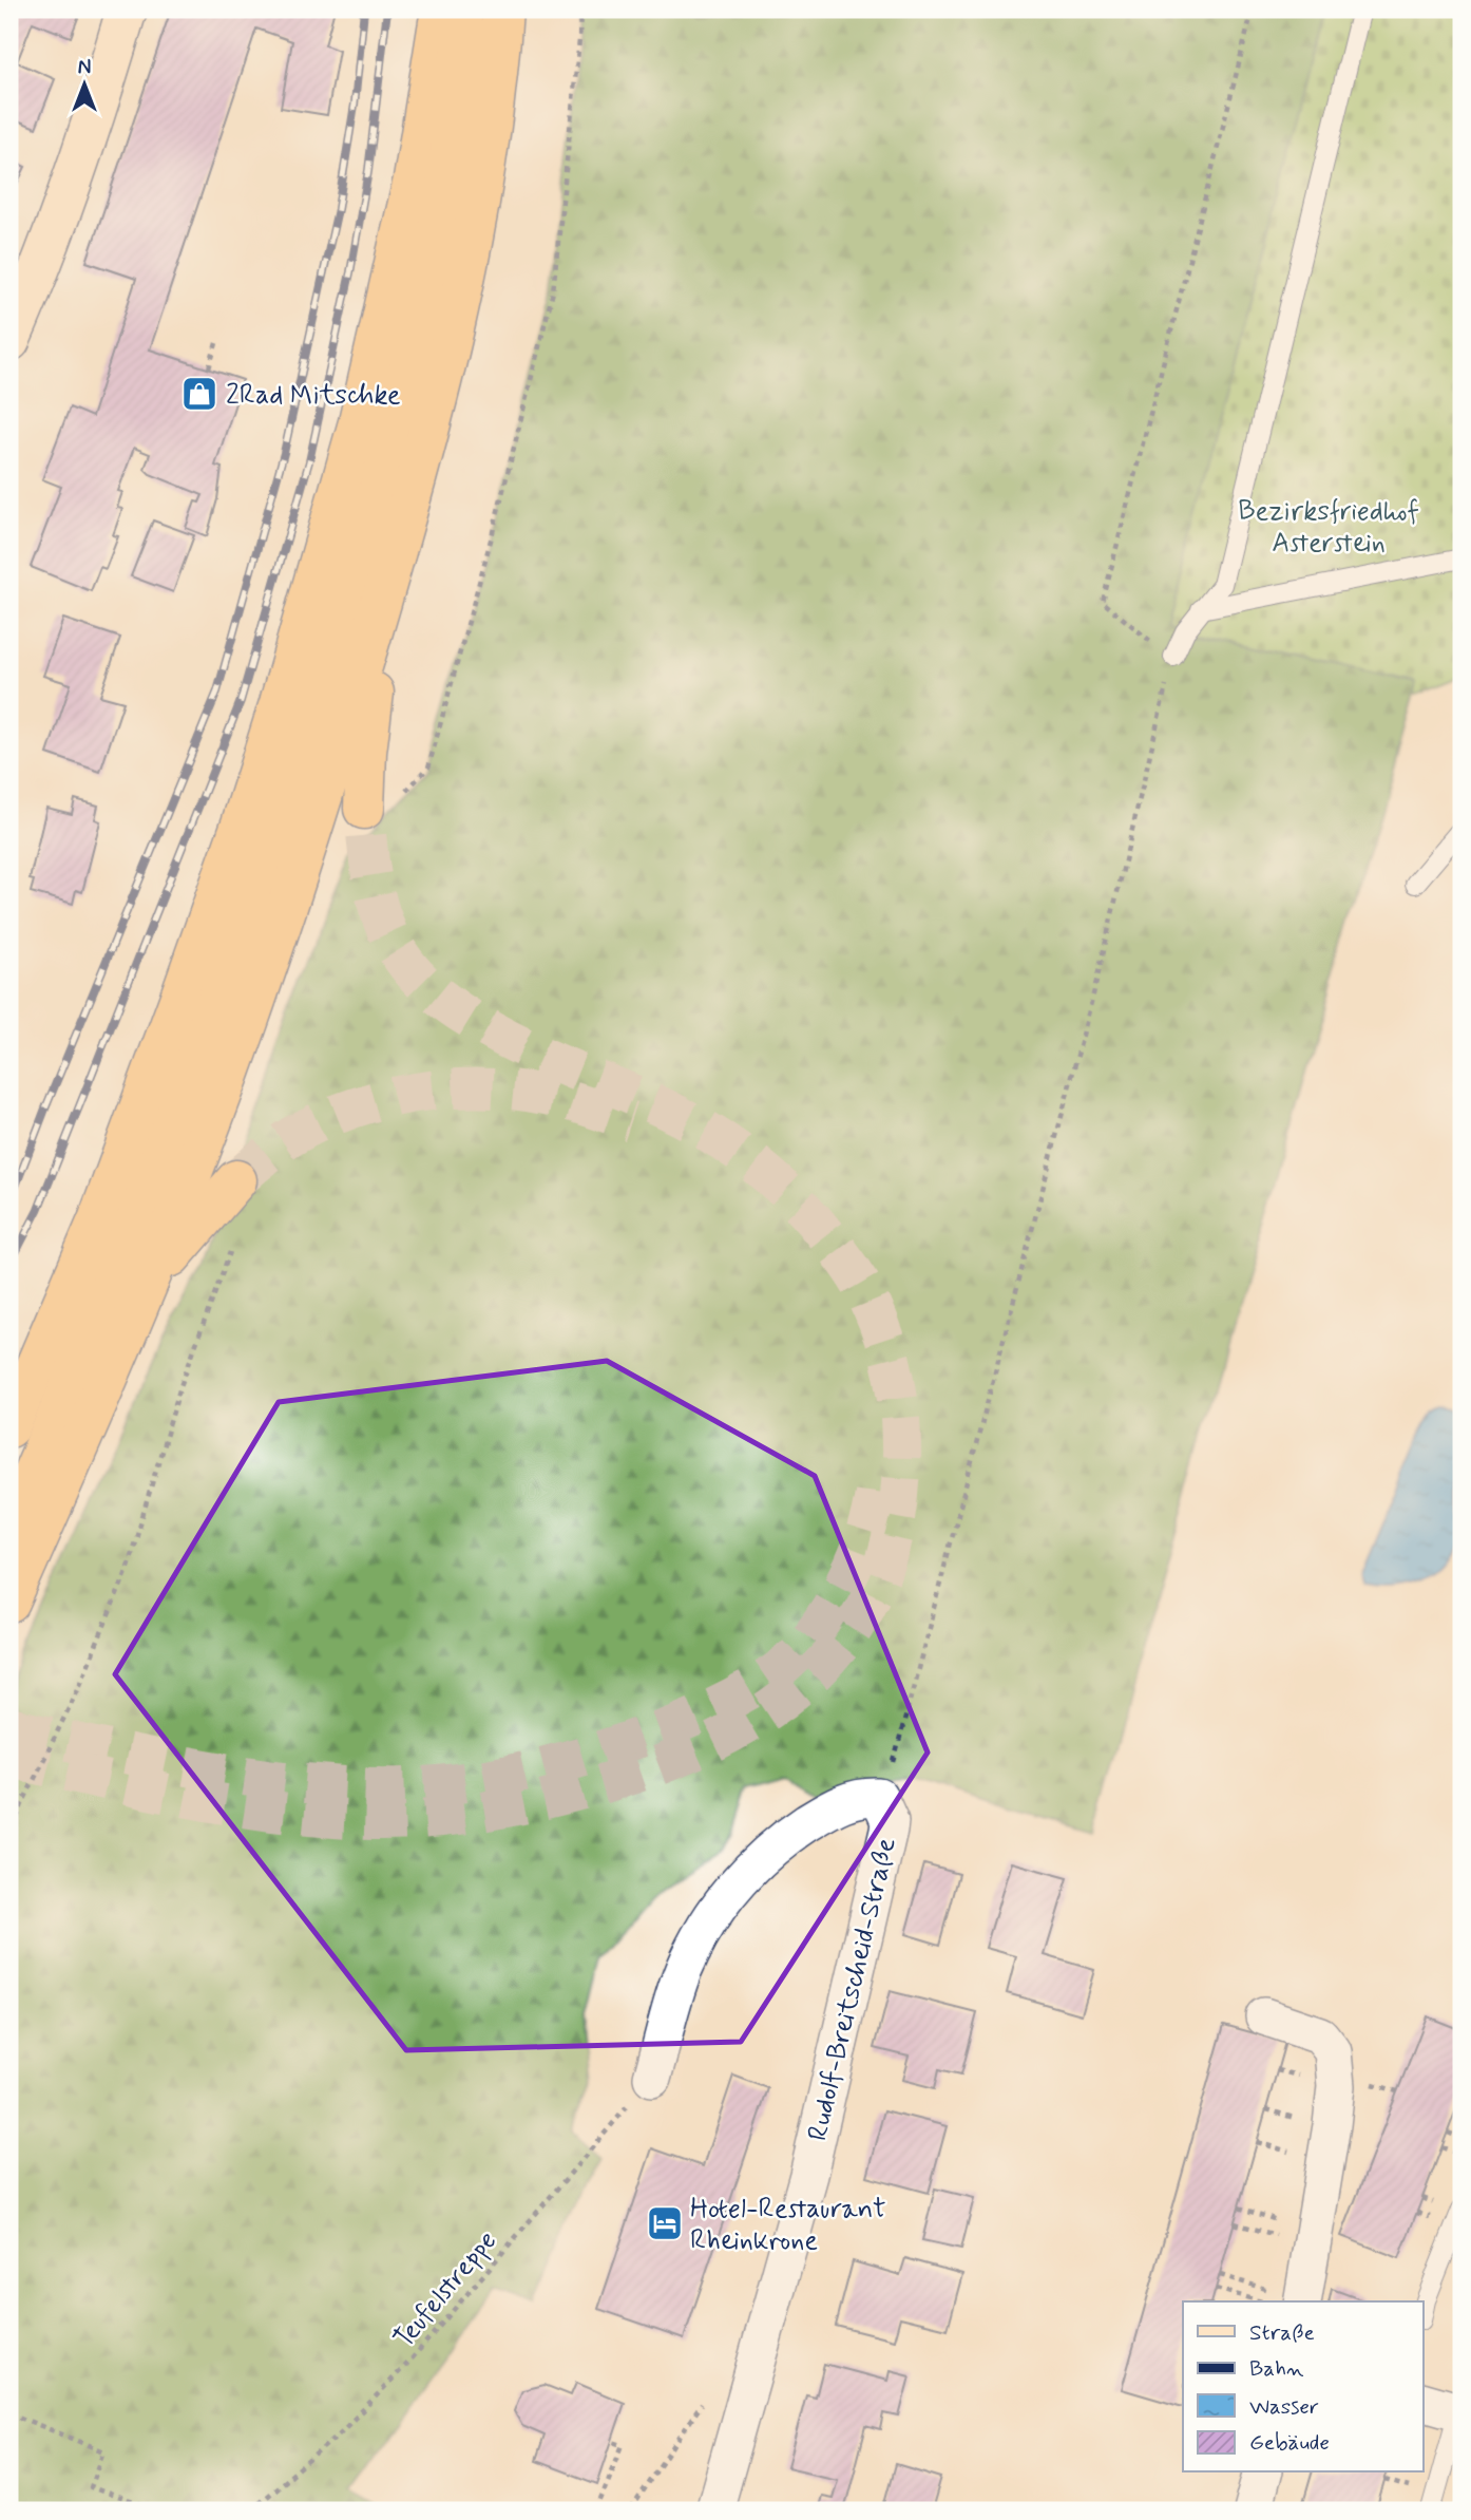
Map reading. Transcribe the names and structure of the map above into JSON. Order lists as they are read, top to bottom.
{
  "streets": {
    "street": ["Rudolf-Breitscheid-Straße"],
    "path": ["Teufelstreppe"]
  },
  "crossings": [
    ["Rudolf-Breitscheid-Straße", "Teufelstreppe"]
  ],
  "parks": ["Bezirksfriedhof Asterstein"],
  "places": {
    "shop": ["2Rad Mitschke"],
    "hotel": ["Hotel-Restaurant Rheinkrone"]
  },
  "legend": [
    "Straße",
    "Bahn",
    "Wasser",
    "Gebäude"
  ],
  "north": "top"
}
